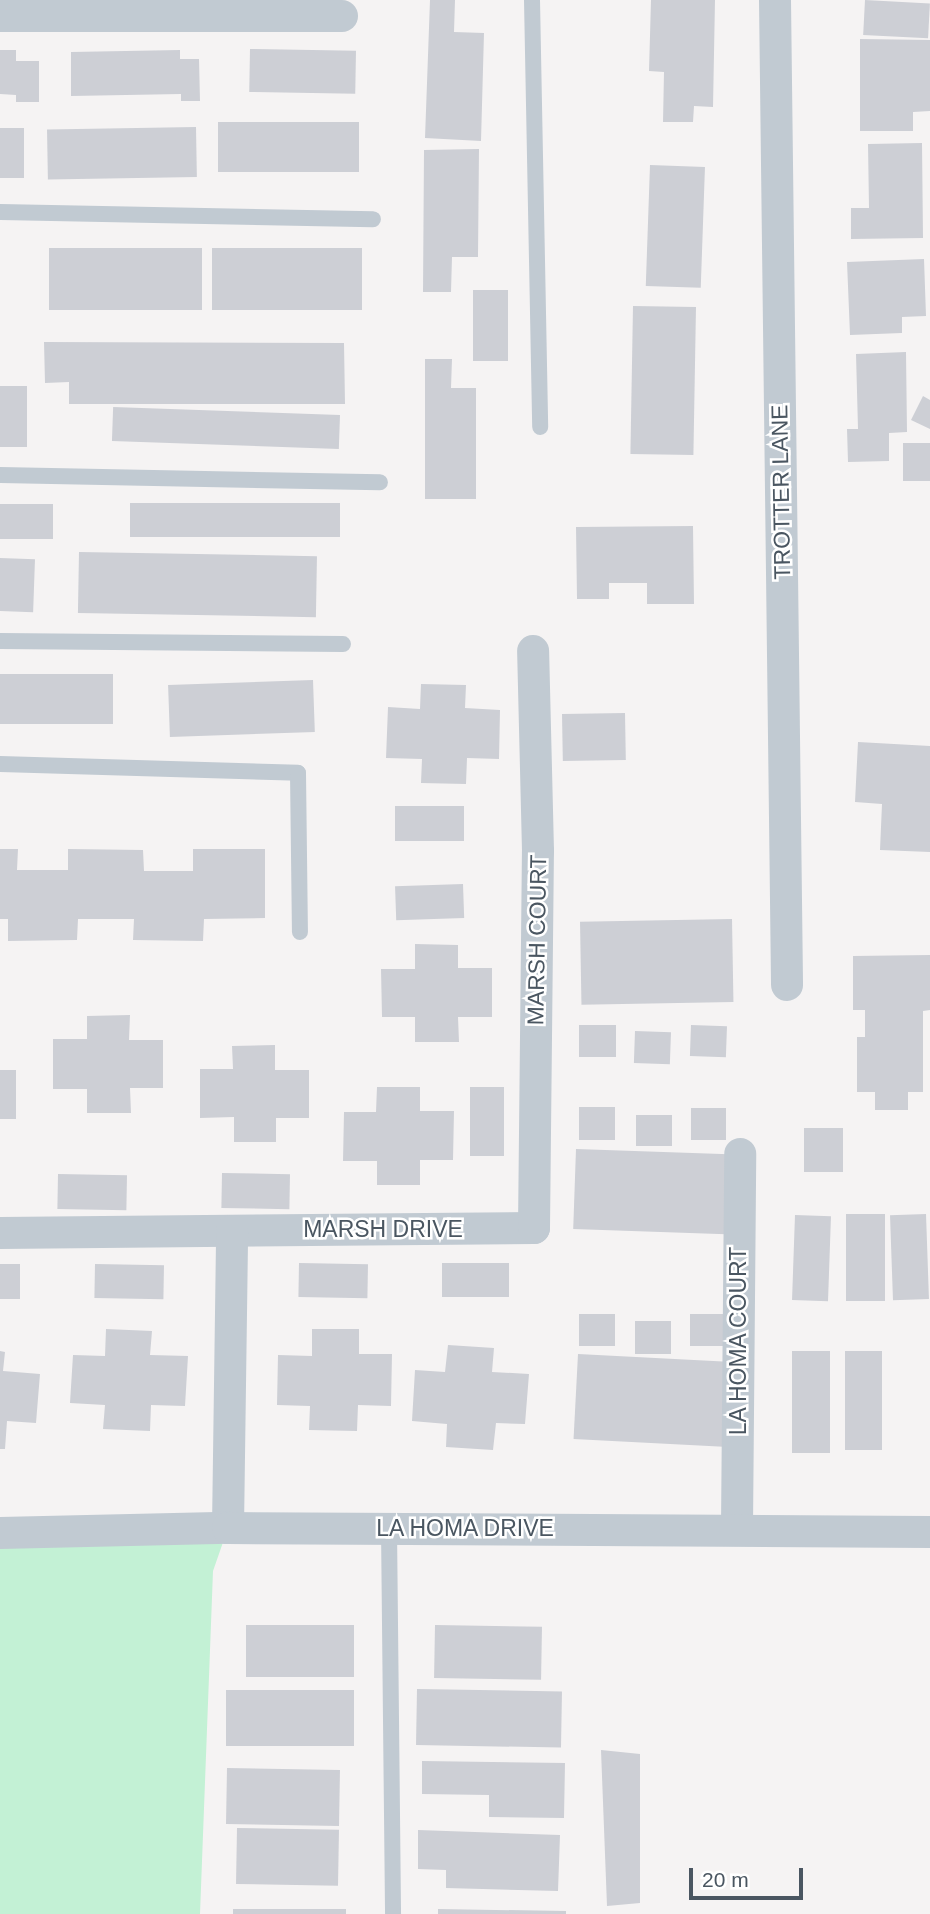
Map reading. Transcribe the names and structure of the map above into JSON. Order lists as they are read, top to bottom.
{
  "streets": {
    "street": [
      "TROTTER LANE",
      "MARSH COURT",
      "MARSH DRIVE",
      "LA HOMA COURT",
      "LA HOMA DRIVE"
    ]
  },
  "crossings": [
    ["MARSH COURT", "MARSH DRIVE"],
    ["LA HOMA COURT", "LA HOMA DRIVE"]
  ],
  "scale_bar": "20 m"
}
